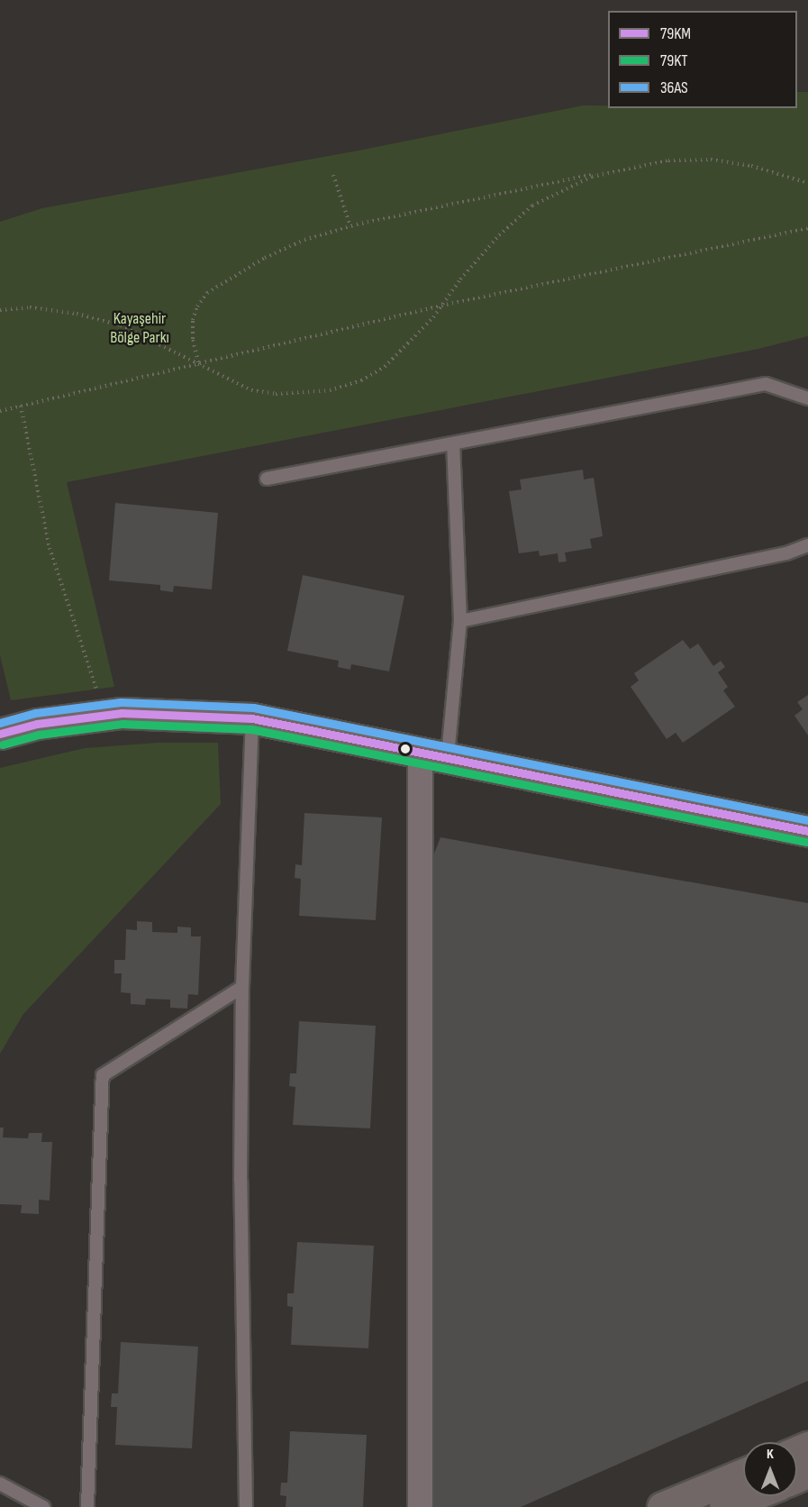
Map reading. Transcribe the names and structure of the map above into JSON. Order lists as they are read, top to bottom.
{
  "parks": ["Kayaşehir Bölge Parkı"],
  "lines": ["transit line 36AS", "transit line 79KM", "transit line 79KT"],
  "legend": ["79KM", "79KT", "36AS"],
  "north": "top"
}
